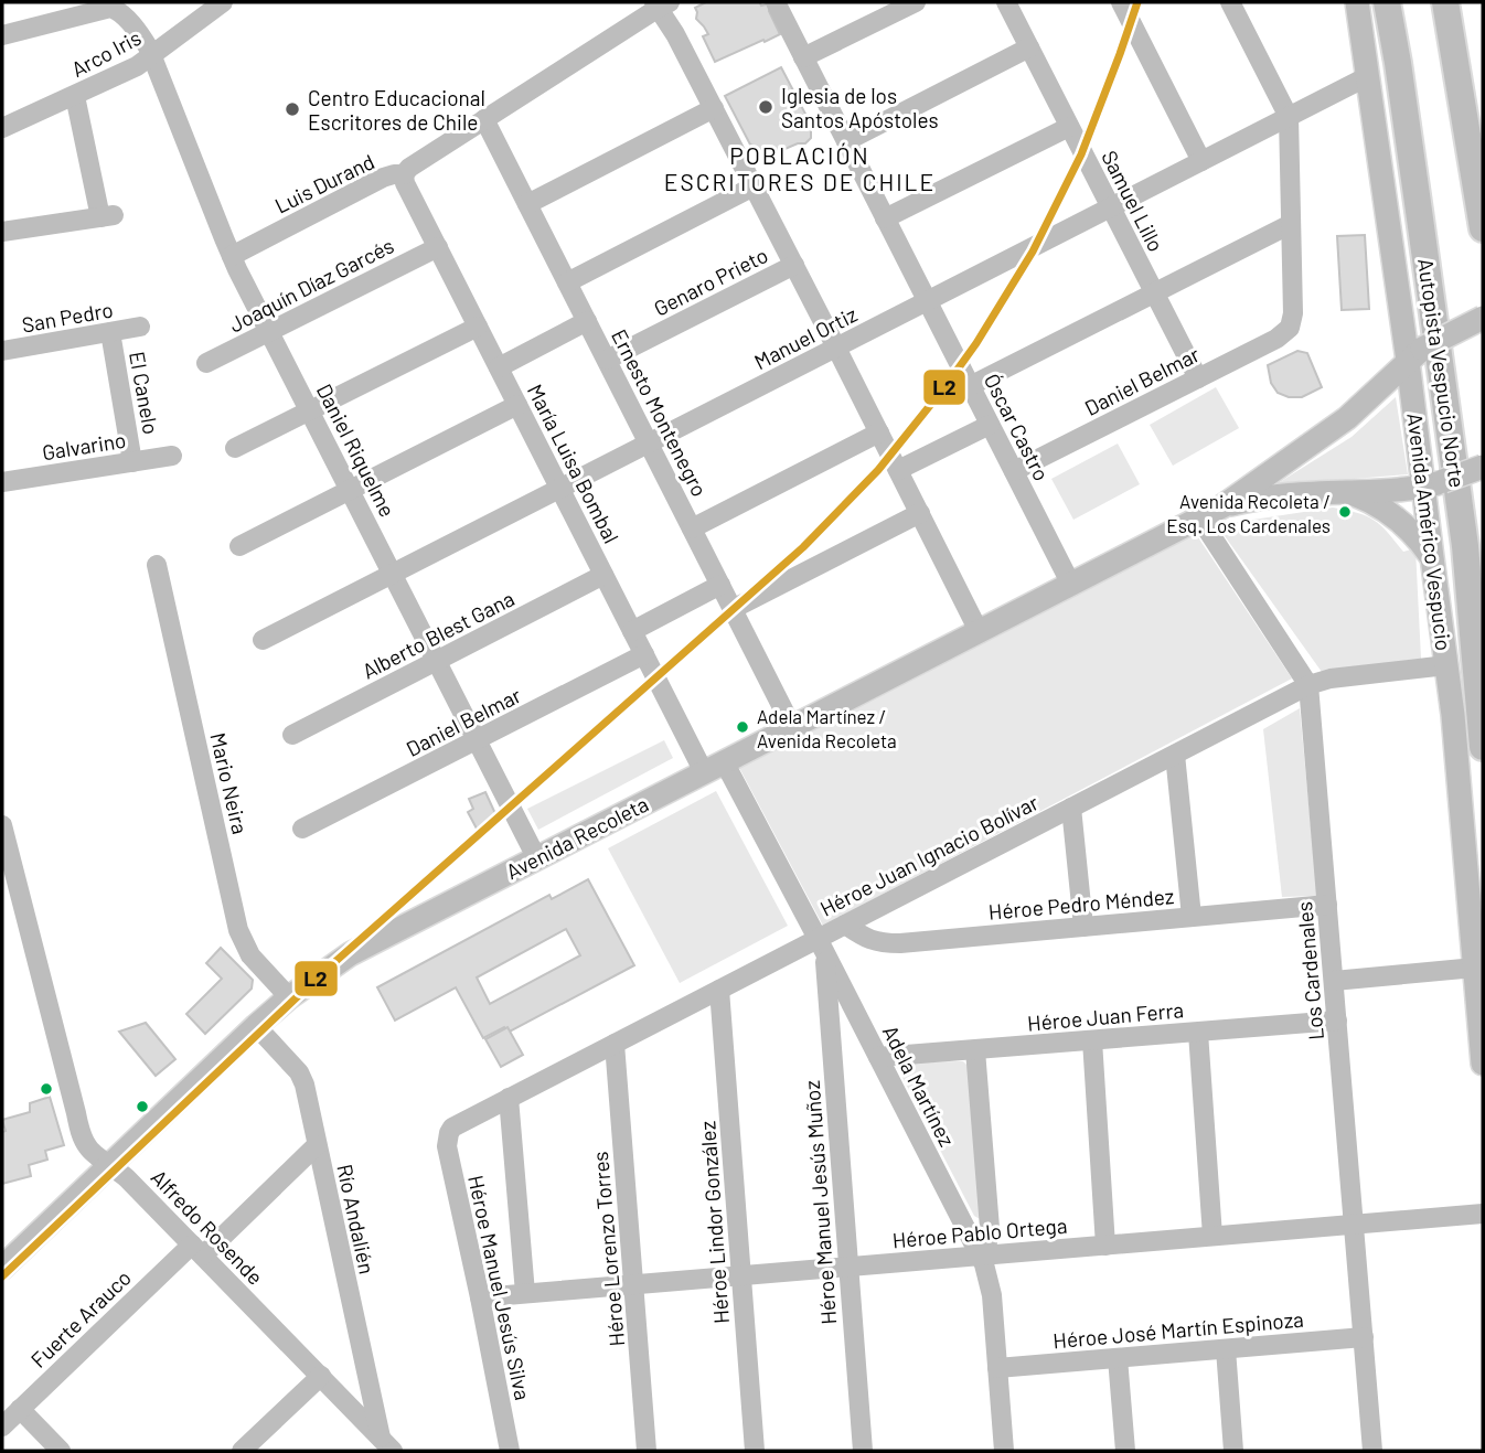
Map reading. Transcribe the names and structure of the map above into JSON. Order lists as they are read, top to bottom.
{
  "streets": {
    "highway": ["Autopista Vespucio Norte"],
    "main road": ["Avenida Américo Vespucio", "Avenida Recoleta"],
    "street": [
      "Arco Iris",
      "Luis Durand",
      "Samuel Lillo",
      "Genaro Prieto",
      "Joaquín Díaz Garcés",
      "San Pedro",
      "Manuel Ortiz",
      "Daniel Belmar",
      "El Canelo",
      "Ernesto Montenegro",
      "Óscar Castro",
      "Galvarino",
      "Daniel Riquelme",
      "María Luisa Bombal",
      "Alberto Blest Gana",
      "Mario Neira",
      "Héroe Juan Ignacio Bolívar",
      "Héroe Pedro Méndez",
      "Los Cardenales",
      "Héroe Juan Ferra",
      "Adela Martínez",
      "Héroe Manuel Jesús Muñoz",
      "Río Andalién",
      "Héroe Lindor González",
      "Alfredo Rosende",
      "Héroe Pablo Ortega",
      "Héroe Lorenzo Torres",
      "Héroe Manuel Jesús Silva",
      "Fuerte Arauco",
      "Héroe José Martín Espinoza"
    ]
  },
  "crossings": [
    ["Arco Iris", "Daniel Riquelme"],
    ["Luis Durand", "Ernesto Montenegro"],
    ["Luis Durand", "Daniel Riquelme"],
    ["Luis Durand", "María Luisa Bombal"],
    ["Samuel Lillo", "Manuel Ortiz"],
    ["Samuel Lillo", "Daniel Belmar"],
    ["Genaro Prieto", "Ernesto Montenegro"],
    ["Joaquín Díaz Garcés", "Daniel Riquelme"],
    ["Joaquín Díaz Garcés", "María Luisa Bombal"],
    ["San Pedro", "El Canelo"],
    ["Manuel Ortiz", "Ernesto Montenegro"],
    ["Manuel Ortiz", "Óscar Castro"],
    ["Manuel Ortiz", "Daniel Riquelme"],
    ["Manuel Ortiz", "María Luisa Bombal"],
    ["Manuel Ortiz", "Avenida Américo Vespucio"],
    ["Daniel Belmar", "Óscar Castro"],
    ["Daniel Belmar", "Daniel Riquelme"],
    ["Daniel Belmar", "María Luisa Bombal"],
    ["El Canelo", "Galvarino"],
    ["Ernesto Montenegro", "Avenida Recoleta"],
    ["Óscar Castro", "Avenida Recoleta"],
    ["Daniel Riquelme", "Alberto Blest Gana"],
    ["Daniel Riquelme", "Avenida Recoleta"],
    ["María Luisa Bombal", "Alberto Blest Gana"],
    ["María Luisa Bombal", "Avenida Recoleta"],
    ["María Luisa Bombal", "Adela Martínez"],
    ["Avenida Américo Vespucio", "Avenida Recoleta"],
    ["Avenida Américo Vespucio", "Héroe Juan Ignacio Bolívar"],
    ["Mario Neira", "Avenida Recoleta"],
    ["Avenida Recoleta", "Los Cardenales"],
    ["Avenida Recoleta", "Adela Martínez"],
    ["Avenida Recoleta", "Río Andalién"],
    ["Avenida Recoleta", "Alfredo Rosende"],
    ["Héroe Juan Ignacio Bolívar", "Héroe Pedro Méndez"],
    ["Héroe Juan Ignacio Bolívar", "Los Cardenales"],
    ["Héroe Juan Ignacio Bolívar", "Adela Martínez"],
    ["Héroe Juan Ignacio Bolívar", "Héroe Manuel Jesús Muñoz"],
    ["Héroe Juan Ignacio Bolívar", "Héroe Lindor González"],
    ["Héroe Juan Ignacio Bolívar", "Héroe Lorenzo Torres"],
    ["Héroe Juan Ignacio Bolívar", "Héroe Manuel Jesús Silva"],
    ["Héroe Pedro Méndez", "Los Cardenales"],
    ["Los Cardenales", "Héroe Juan Ferra"],
    ["Los Cardenales", "Héroe Pablo Ortega"],
    ["Los Cardenales", "Héroe José Martín Espinoza"],
    ["Héroe Juan Ferra", "Adela Martínez"],
    ["Adela Martínez", "Héroe Manuel Jesús Muñoz"],
    ["Adela Martínez", "Héroe Pablo Ortega"],
    ["Adela Martínez", "Héroe José Martín Espinoza"],
    ["Héroe Manuel Jesús Muñoz", "Héroe Pablo Ortega"],
    ["Río Andalién", "Alfredo Rosende"],
    ["Río Andalién", "Fuerte Arauco"],
    ["Héroe Lindor González", "Héroe Pablo Ortega"],
    ["Alfredo Rosende", "Fuerte Arauco"],
    ["Héroe Pablo Ortega", "Héroe Lorenzo Torres"],
    ["Héroe Pablo Ortega", "Héroe Manuel Jesús Silva"]
  ],
  "districts": ["POBLACIÓN ESCRITORES DE CHILE"],
  "places": [
    "Iglesia de los Santos Apóstoles",
    "Centro Educacional Escritores de Chile",
    "Avenida Recoleta / Esq. Los Cardenales",
    "Adela Martínez / Avenida Recoleta"
  ],
  "lines": ["transit line L2"]
}
